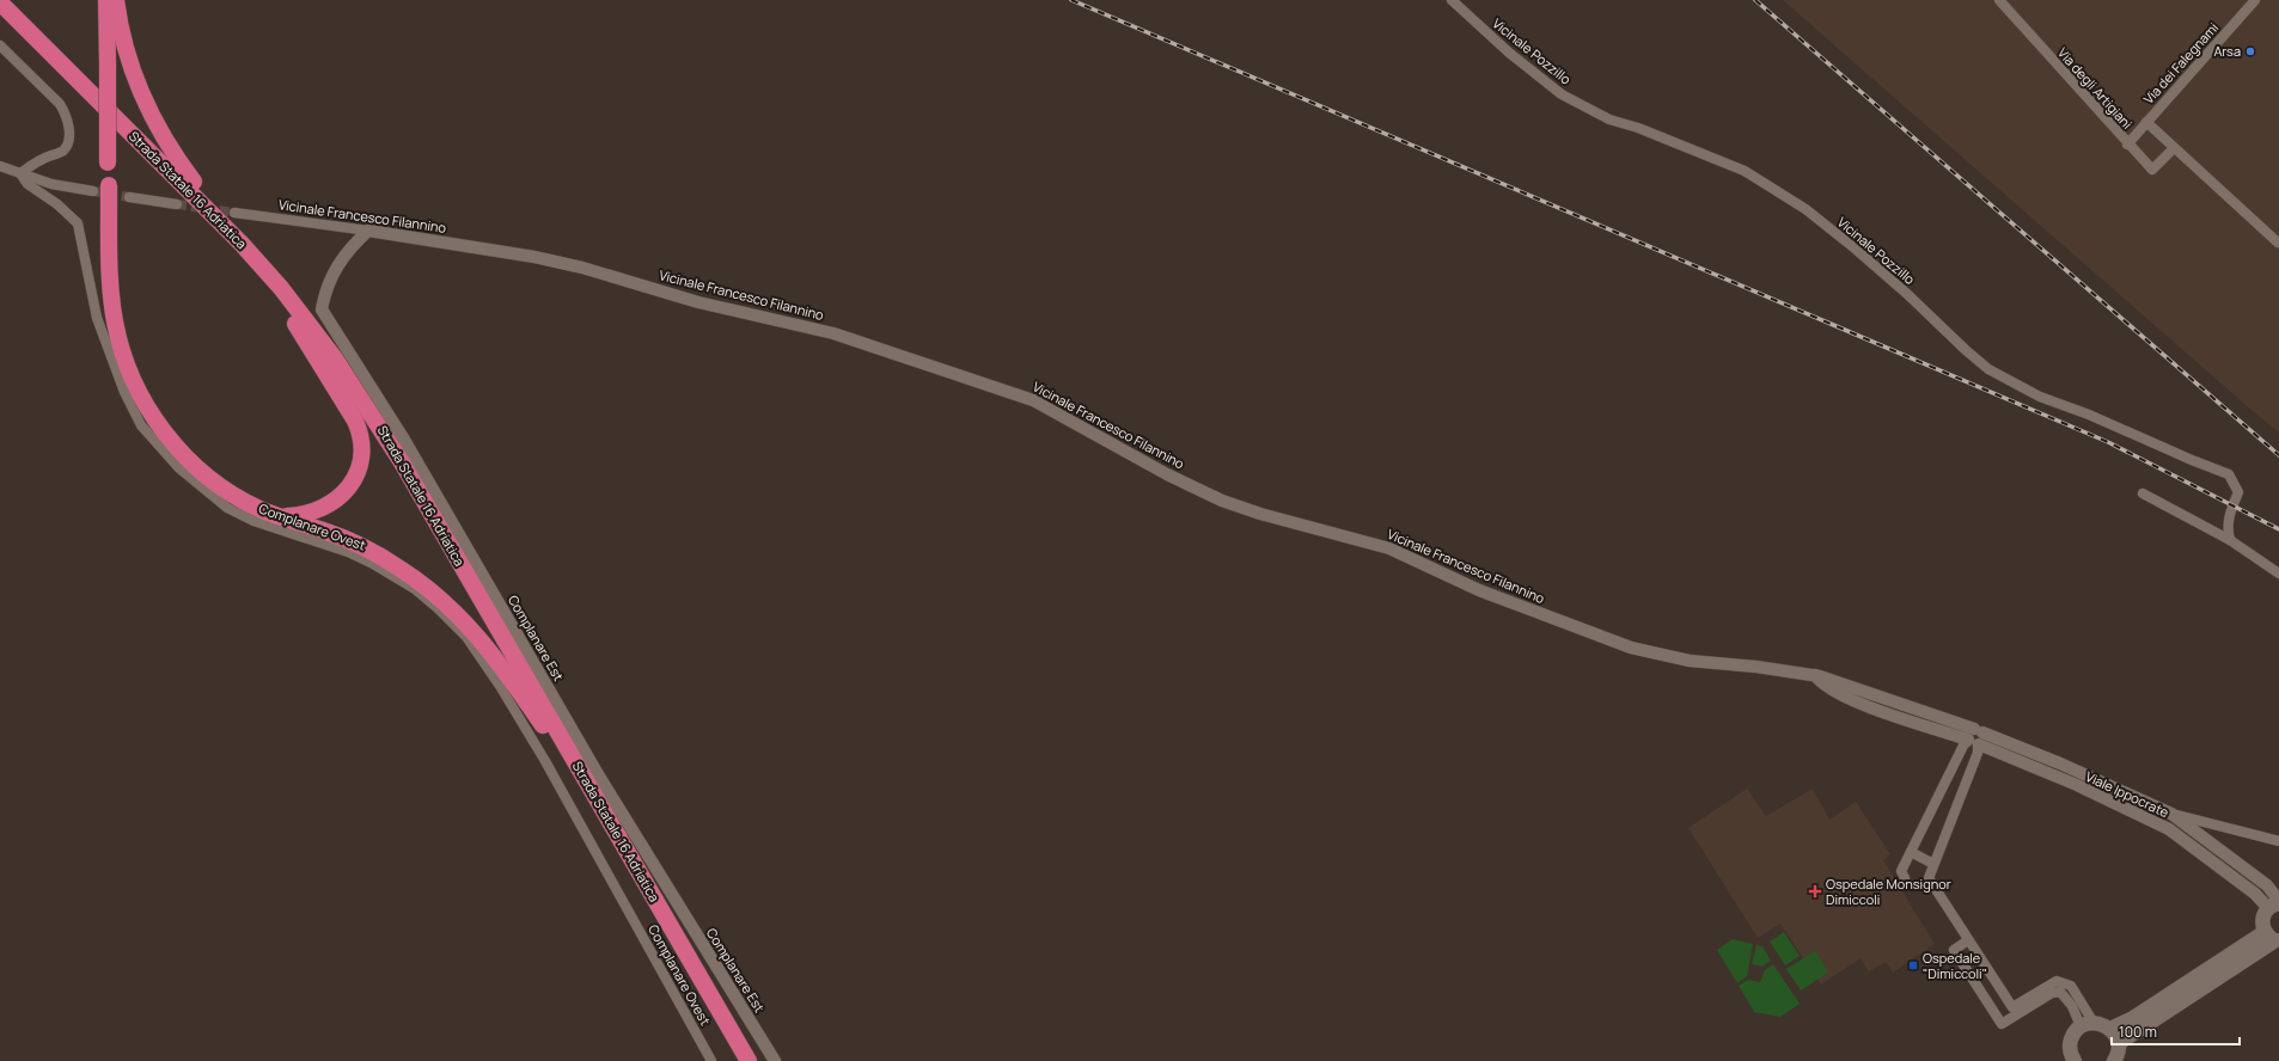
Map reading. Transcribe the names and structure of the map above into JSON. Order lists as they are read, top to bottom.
{
  "streets": {
    "highway": ["Strada Statale 16 Adriatica"],
    "street": [
      "Vicinale Pozzillo",
      "Via dei Falegnami",
      "Via degli Artigiani",
      "Vicinale Francesco Filannino",
      "Complanare Ovest",
      "Complanare Est",
      "Viale Ippocrate"
    ]
  },
  "crossings": [
    ["Via dei Falegnami", "Via degli Artigiani"],
    ["Vicinale Francesco Filannino", "Complanare Est"],
    ["Vicinale Francesco Filannino", "Viale Ippocrate"]
  ],
  "places": {
    "other": ["Arsa"],
    "health": ["Ospedale Monsignor Dimiccoli"],
    "transit": ["Ospedale \"Dimiccoli\""]
  },
  "scale_bar": "100 m"
}
